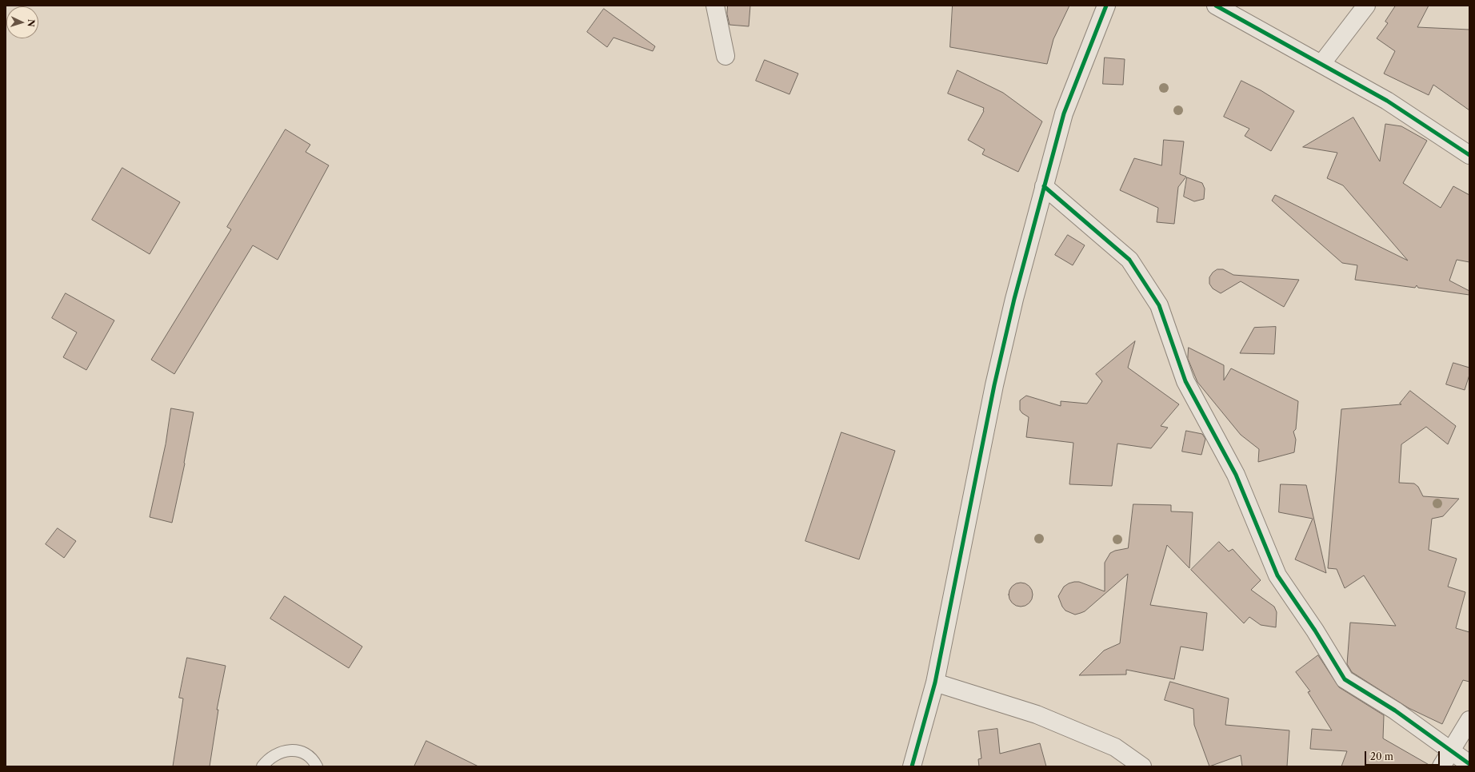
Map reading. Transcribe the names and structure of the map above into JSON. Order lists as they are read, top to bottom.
{
  "scale_bar": "20 m",
  "north": "right"
}
